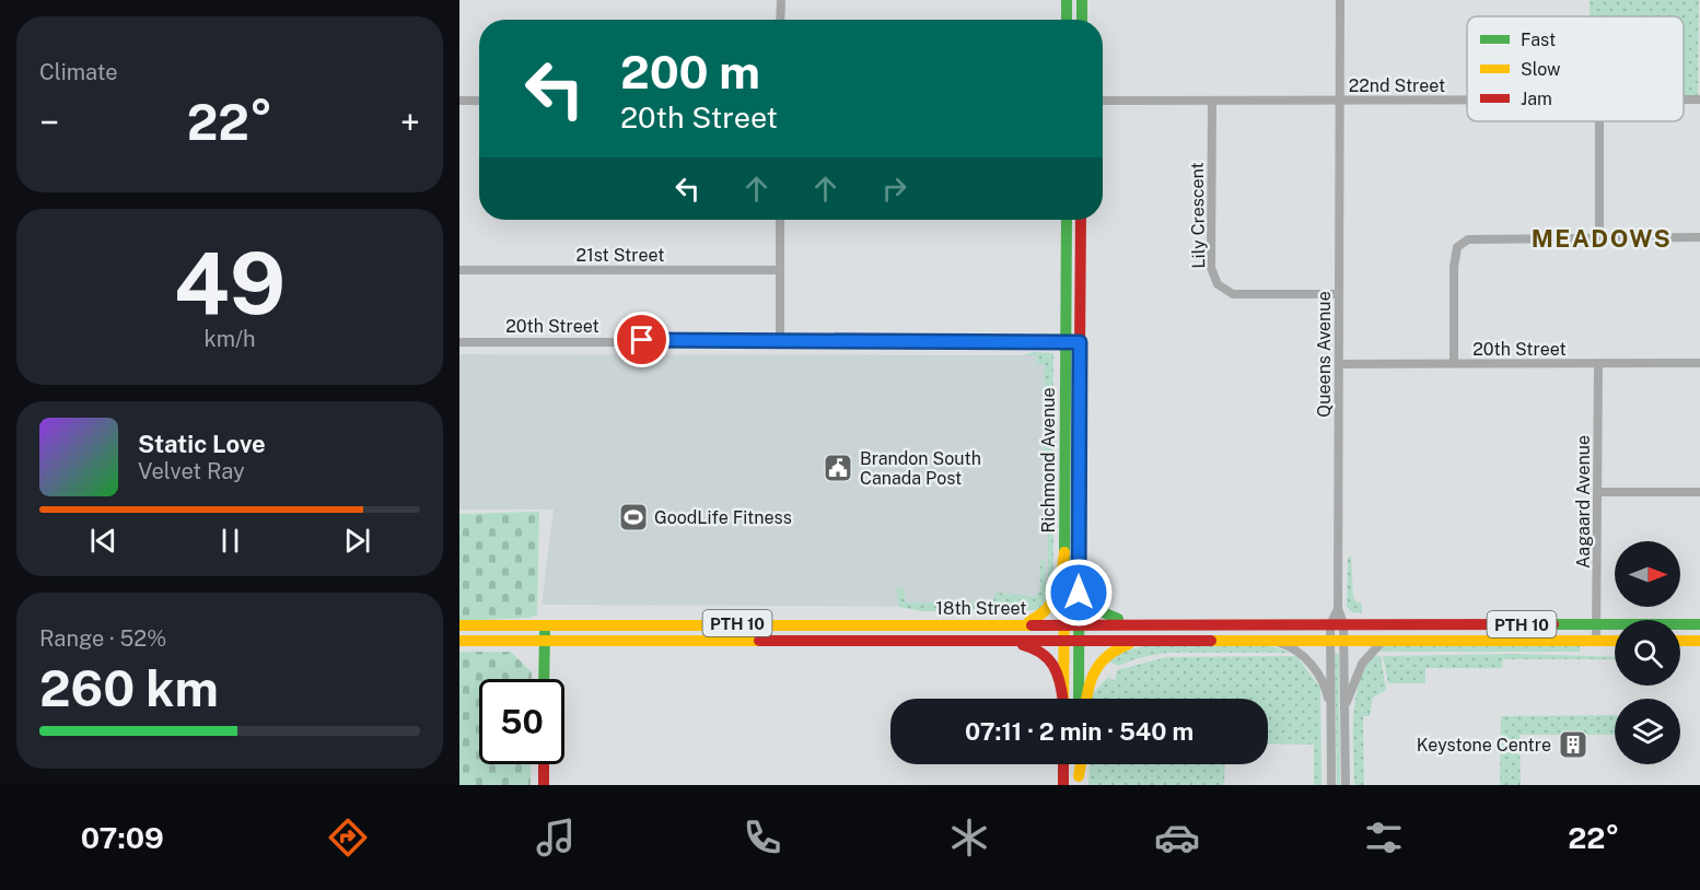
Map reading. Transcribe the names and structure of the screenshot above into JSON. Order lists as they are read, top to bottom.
{
  "streets": {
    "main road": ["Richmond Avenue", "18th Street", "PTH 10"],
    "street": [
      "22nd Street",
      "Lily Crescent",
      "21st Street",
      "20th Street",
      "Queens Avenue",
      "Aagaard Avenue"
    ]
  },
  "crossings": [
    ["22nd Street", "Lily Crescent"],
    ["22nd Street", "Queens Avenue"],
    ["Lily Crescent", "Queens Avenue"],
    ["20th Street", "Queens Avenue"],
    ["20th Street", "Richmond Avenue"],
    ["20th Street", "Aagaard Avenue"],
    ["Richmond Avenue", "18th Street"],
    ["Aagaard Avenue", "18th Street"]
  ],
  "districts": ["MEADOWS"],
  "places": {
    "public building": ["Brandon South Canada Post"],
    "sports": ["GoodLife Fitness"],
    "building": ["Keystone Centre"]
  },
  "legend": ["Fast", "Slow", "Jam"],
  "north": "right",
  "page": {
    "tile": [
      "Climate",
      ["49", "km/h"],
      ["Range · 52%", "260 km"]
    ],
    "turn": ["200 m", "20th Street"],
    "heat": ["−", "22°", "+"],
    "song": ["Static Love", "Velvet Ray"],
    "limit": "50",
    "trip": "07:11 · 2 min · 540 m",
    "tabs": ["07:09", "22°"]
  }
}
